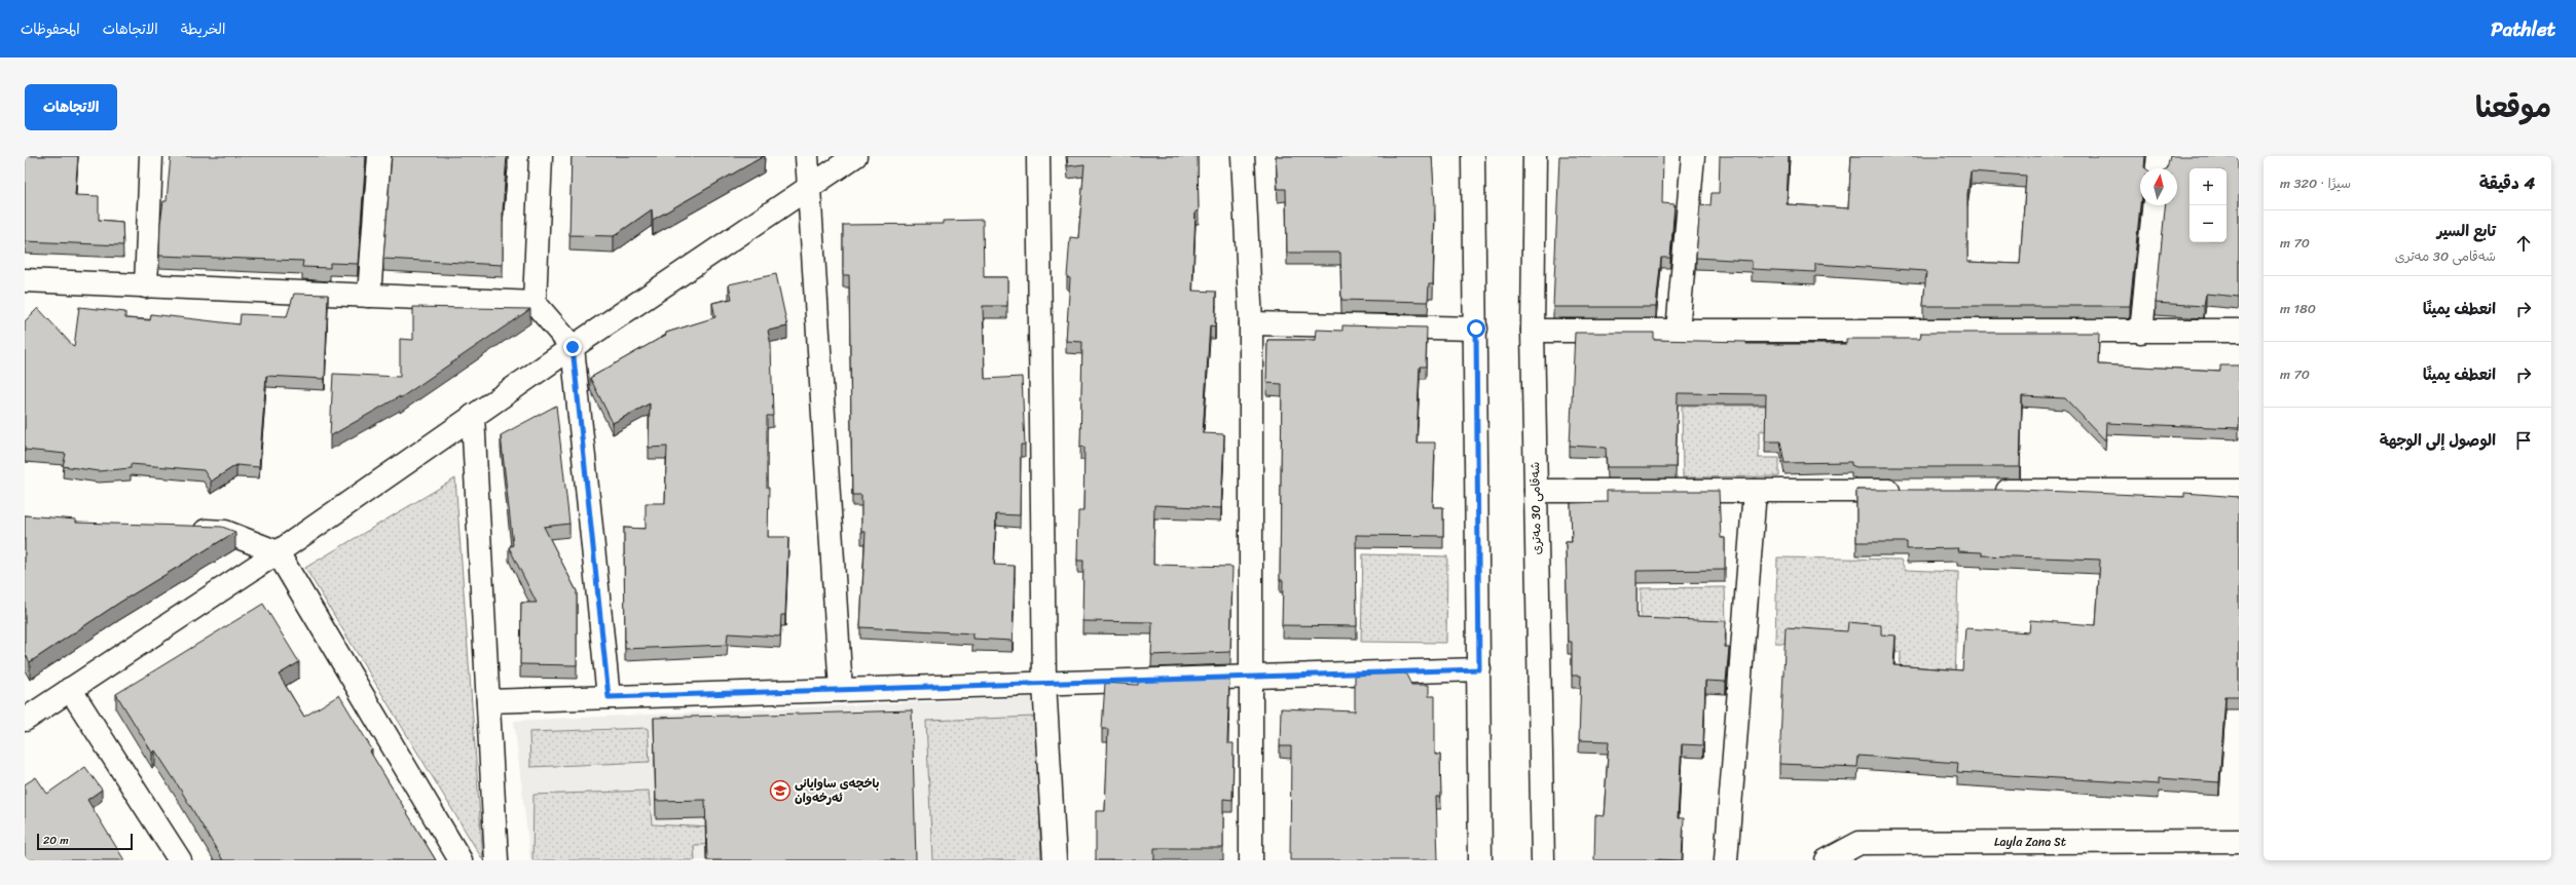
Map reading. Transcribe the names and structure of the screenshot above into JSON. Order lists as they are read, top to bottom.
{
  "streets": {
    "street": ["شەقامی 30 مەتری", "Layla Zana St"]
  },
  "places": {
    "school or university": ["باخچەی ساوایانی ئەرخەوان"]
  },
  "scale_bar": "20 m",
  "north": "top",
  "page": {
    "header": "Pathlet",
    "nav": ["الخريطة", "الاتجاهات", "المحفوظات"],
    "title": "موقعنا",
    "buttons": "الاتجاهات",
    "heading": ["4 دقيقة", "سيرًا · 320 m"],
    "map_buttons": ["+", "−"],
    "list": [
      ["تابع السير", "شەقامی 30 مەتری", "70 m"],
      ["انعطف يمينًا", "180 m"],
      ["انعطف يمينًا", "70 m"],
      "الوصول إلى الوجهة"
    ],
    "scale": "20 m"
  }
}
